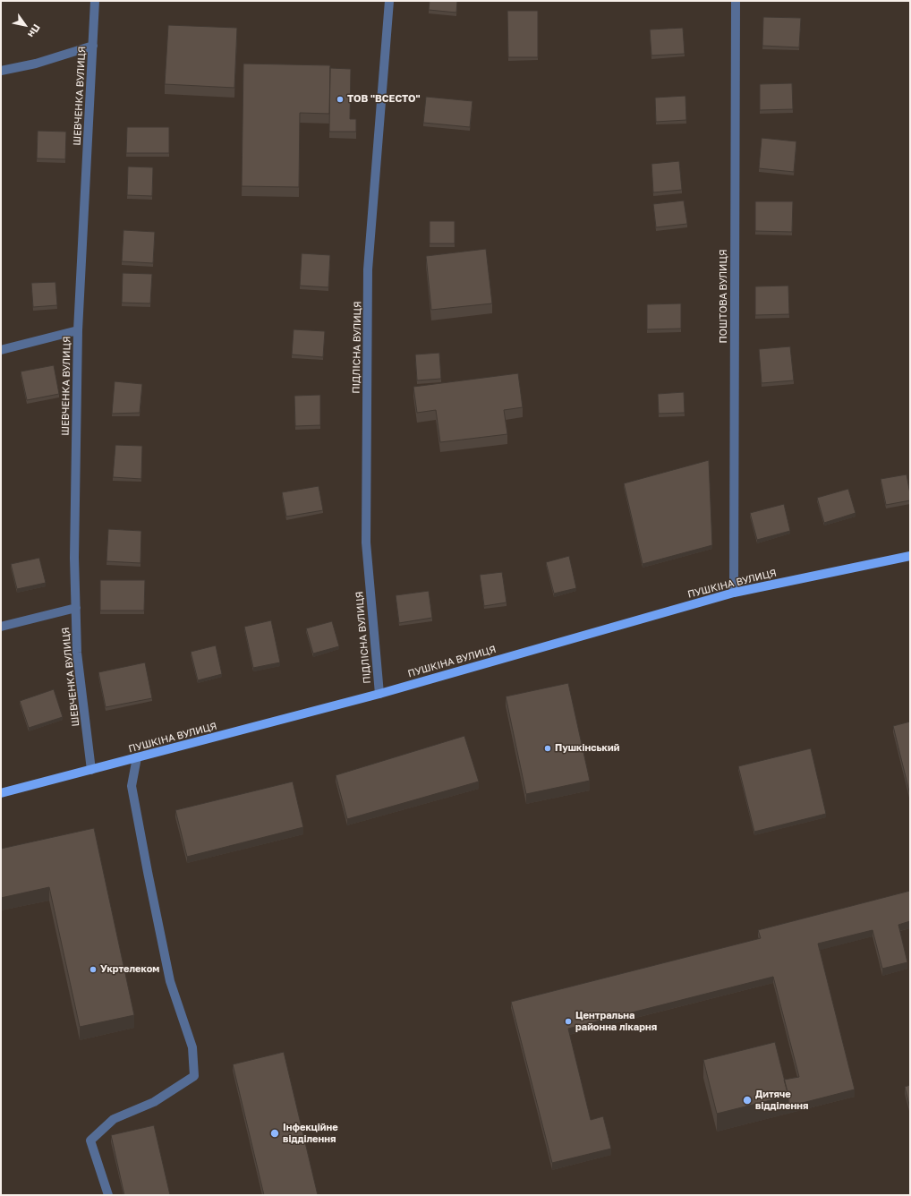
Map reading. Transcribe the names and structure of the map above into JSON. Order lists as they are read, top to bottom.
{
  "streets": {
    "main road": ["ПУШКІНА ВУЛИЦЯ"],
    "street": ["ШЕВЧЕНКА ВУЛИЦЯ", "ПОШТОВА ВУЛИЦЯ", "ПІДЛІСНА ВУЛИЦЯ"]
  },
  "crossings": [
    ["ШЕВЧЕНКА ВУЛИЦЯ", "ПУШКІНА ВУЛИЦЯ"],
    ["ПОШТОВА ВУЛИЦЯ", "ПУШКІНА ВУЛИЦЯ"],
    ["ПІДЛІСНА ВУЛИЦЯ", "ПУШКІНА ВУЛИЦЯ"]
  ],
  "places": [
    "ТОВ \"ВСЕСТО\"",
    "Пушкінський",
    "Укртелеком",
    "Центральна районна лікарня",
    "Дитяче відділення",
    "Інфекційне відділення"
  ],
  "north": "bottom right"
}
